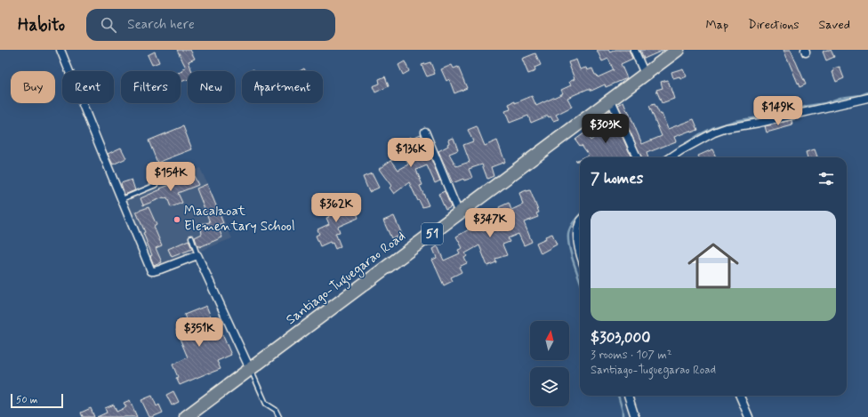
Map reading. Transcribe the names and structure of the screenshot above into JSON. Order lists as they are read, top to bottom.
{
  "streets": {
    "highway": ["51", "Santiago-Tuguegarao Road"]
  },
  "places": ["Macalaoat Elementary School"],
  "scale_bar": "50 m",
  "north": "top",
  "page": {
    "header": "Habito",
    "search": "Search here",
    "nav": ["Map", "Directions", "Saved"],
    "chip": [
      "Buy",
      "Rent",
      "Filters",
      "New",
      "Apartment"
    ],
    "price": [
      "$149K",
      "$303K",
      "$136K",
      "$154K",
      "$362K",
      "$347K",
      "$351K"
    ],
    "heading": "7 homes",
    "list": [
      {
        "name": "$303,000",
        "note": "3 rooms · 107 m² · Santiago-Tuguegarao Road"
      }
    ],
    "scale": "50 m"
  }
}
